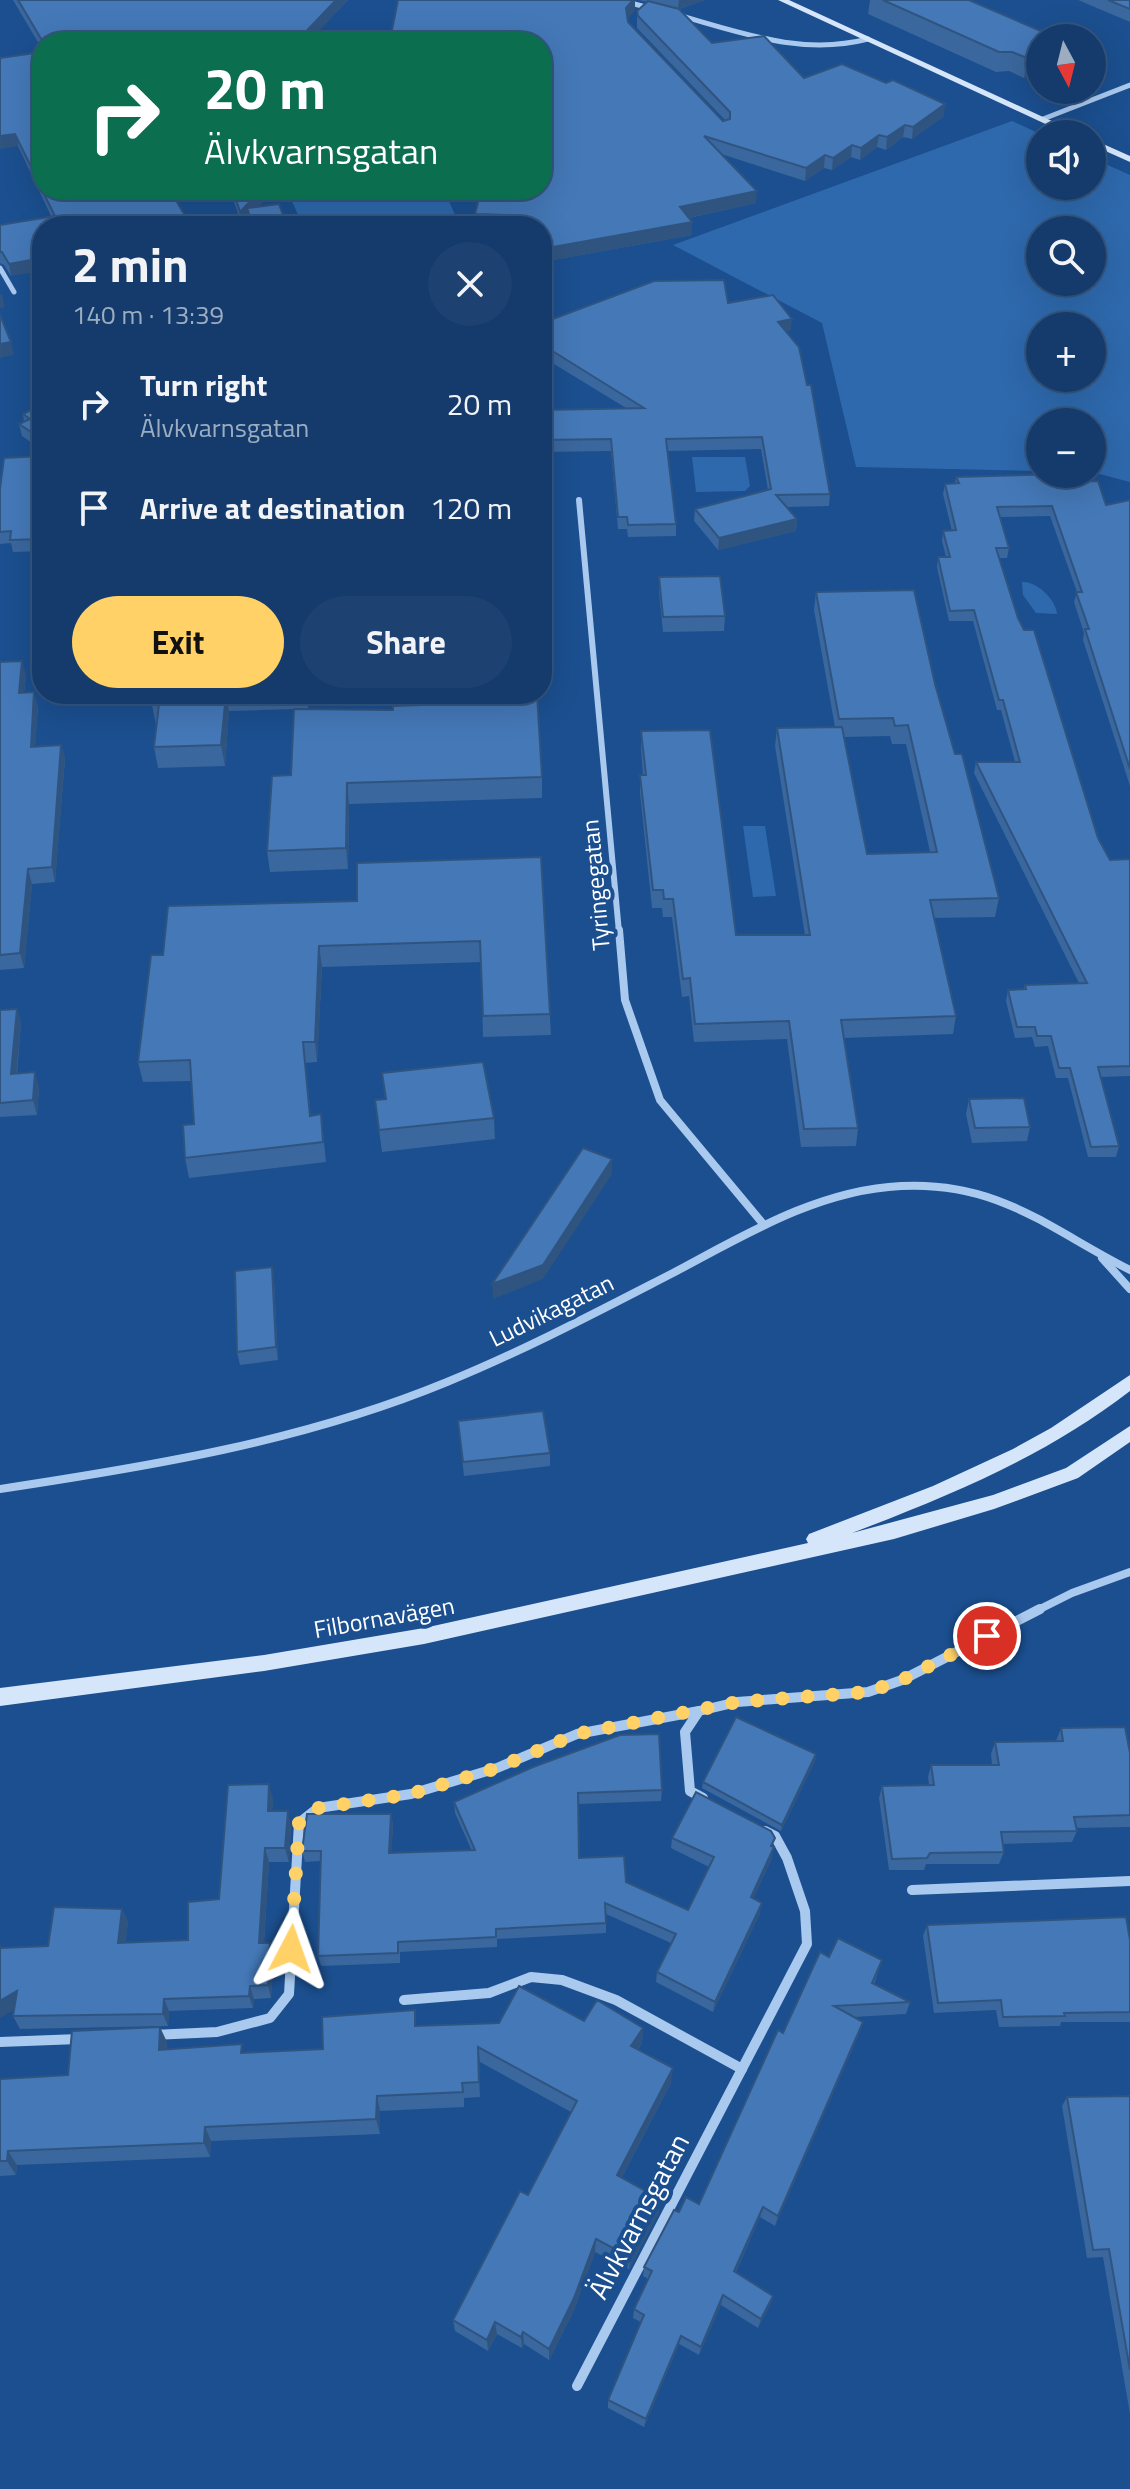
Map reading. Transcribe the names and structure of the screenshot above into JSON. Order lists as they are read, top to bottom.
{
  "streets": {
    "street": [
      "Tyringegatan",
      "Ludvikagatan",
      "Filbornavägen",
      "Älvkvarnsgatan"
    ]
  },
  "crossings": [
    ["Tyringegatan", "Ludvikagatan"]
  ],
  "north": "bottom",
  "page": {
    "map_buttons": ["+", "−"],
    "turn": ["20 m", "Älvkvarnsgatan"],
    "heading": ["2 min", "140 m · 13:39"],
    "list": [
      {
        "name": "Turn right",
        "note": "Älvkvarnsgatan",
        "value": "20 m"
      },
      {
        "name": "Arrive at destination",
        "value": "120 m"
      }
    ],
    "buttons": ["Exit", "Share"]
  }
}
